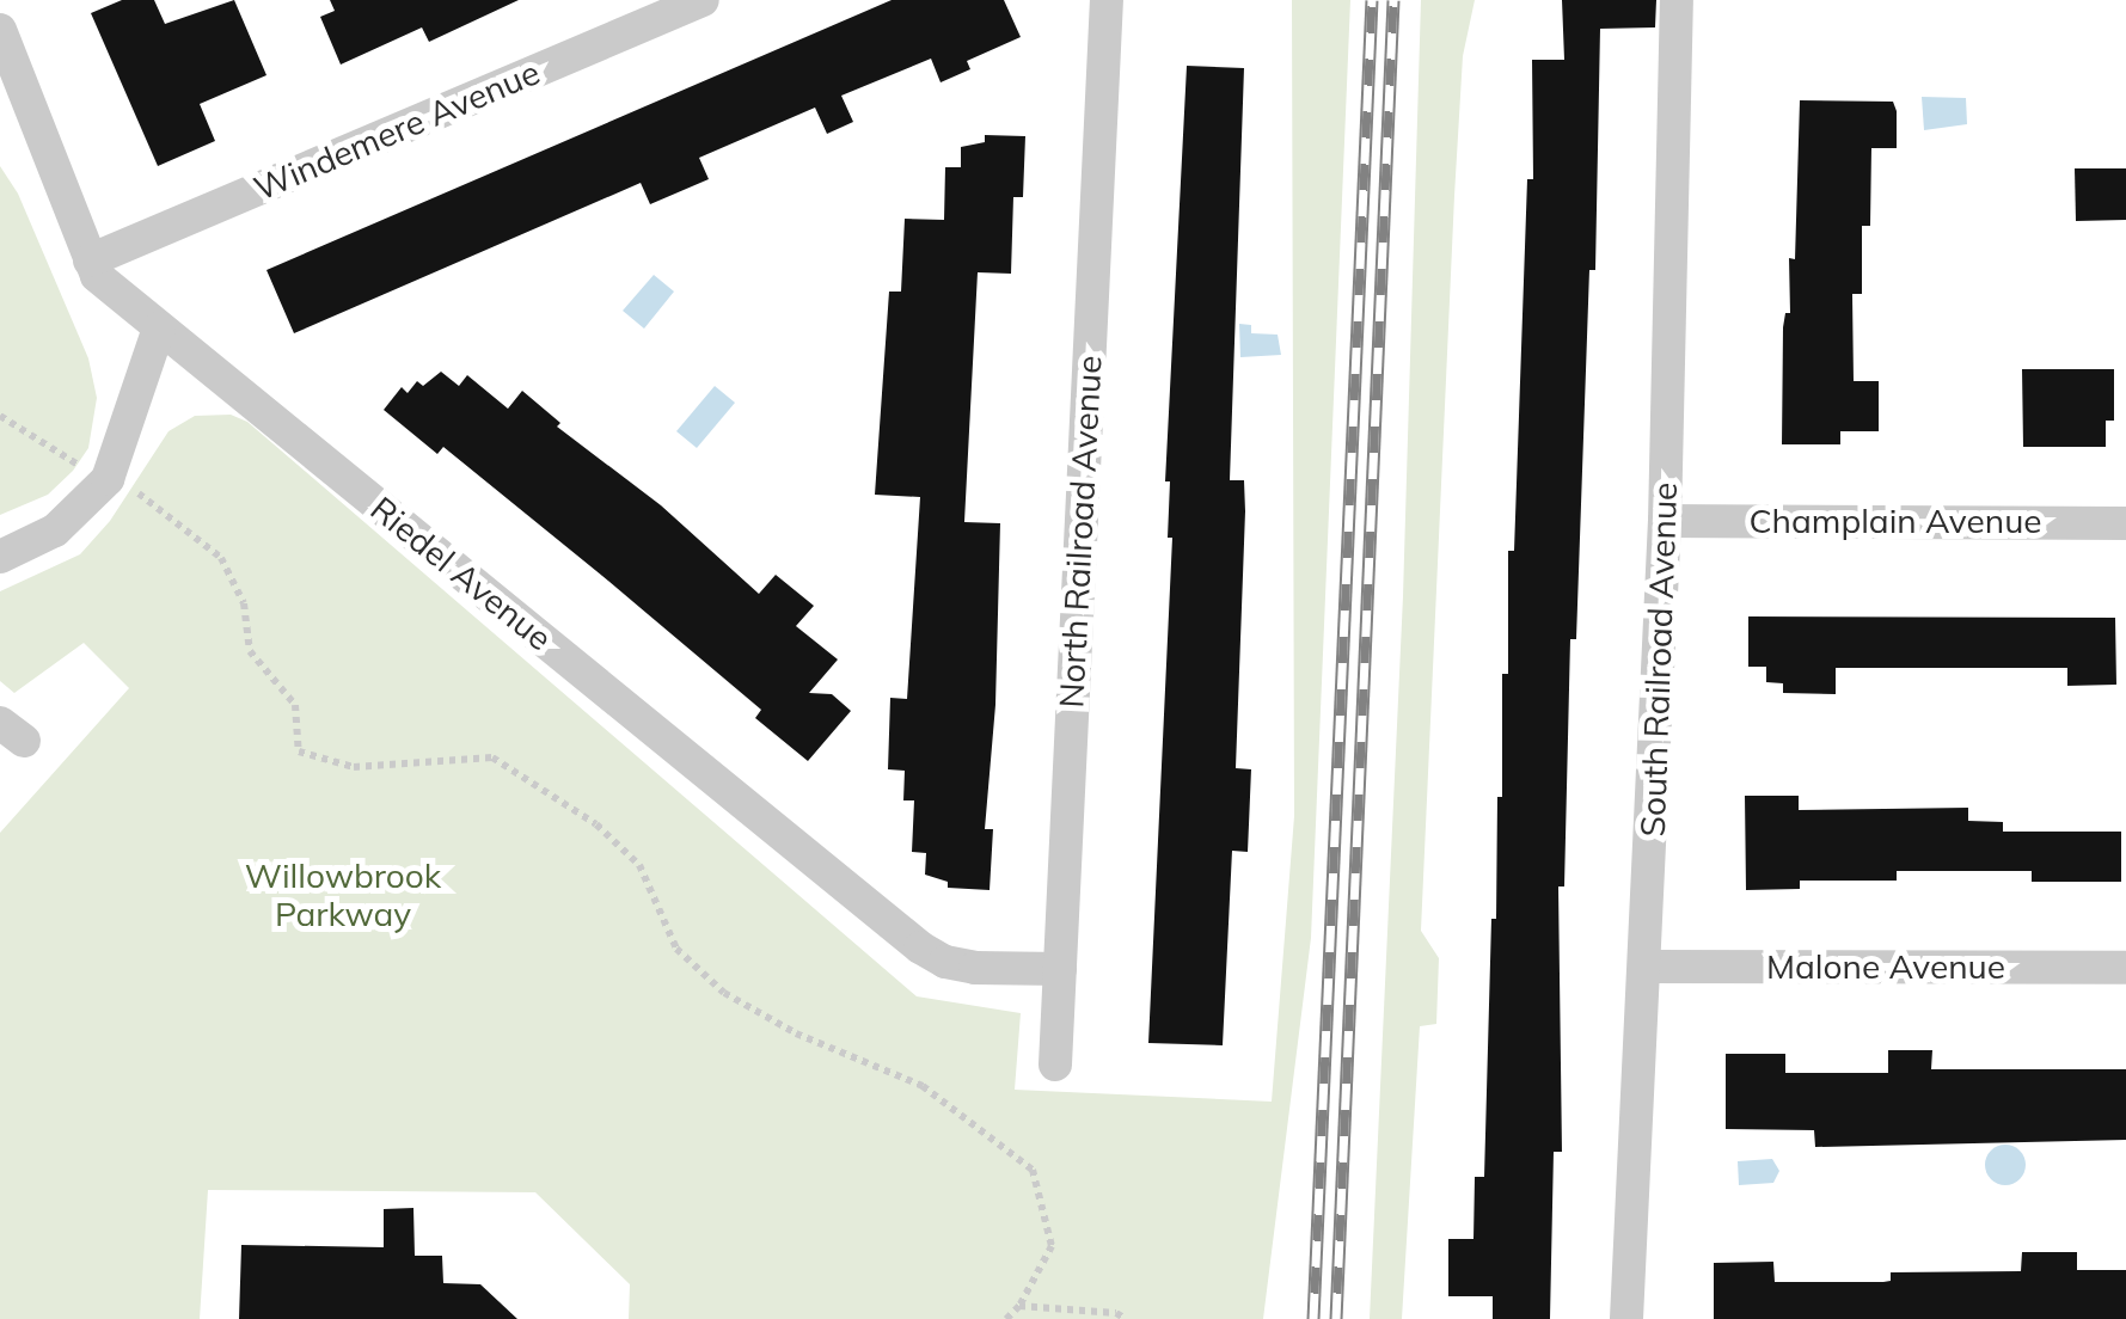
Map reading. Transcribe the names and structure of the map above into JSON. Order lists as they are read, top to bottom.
{
  "streets": {
    "street": [
      "Windemere Avenue",
      "Champlain Avenue",
      "North Railroad Avenue",
      "Riedel Avenue",
      "South Railroad Avenue",
      "Malone Avenue"
    ]
  },
  "crossings": [
    ["Windemere Avenue", "Riedel Avenue"],
    ["Champlain Avenue", "South Railroad Avenue"],
    ["North Railroad Avenue", "Riedel Avenue"],
    ["South Railroad Avenue", "Malone Avenue"]
  ],
  "parks": ["Willowbrook Parkway"]
}
